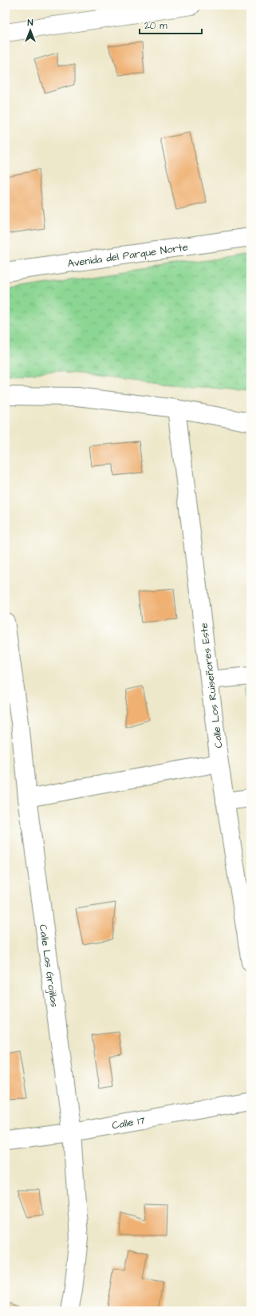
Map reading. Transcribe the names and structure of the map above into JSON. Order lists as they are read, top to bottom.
{
  "streets": {
    "street": [
      "Avenida del Parque Norte",
      "Calle Los Ruiseñores Este",
      "Calle Las Grojillas",
      "Calle 17"
    ]
  },
  "crossings": [
    ["Calle Las Grojillas", "Calle 17"]
  ],
  "scale_bar": "20 m",
  "north": "top"
}
